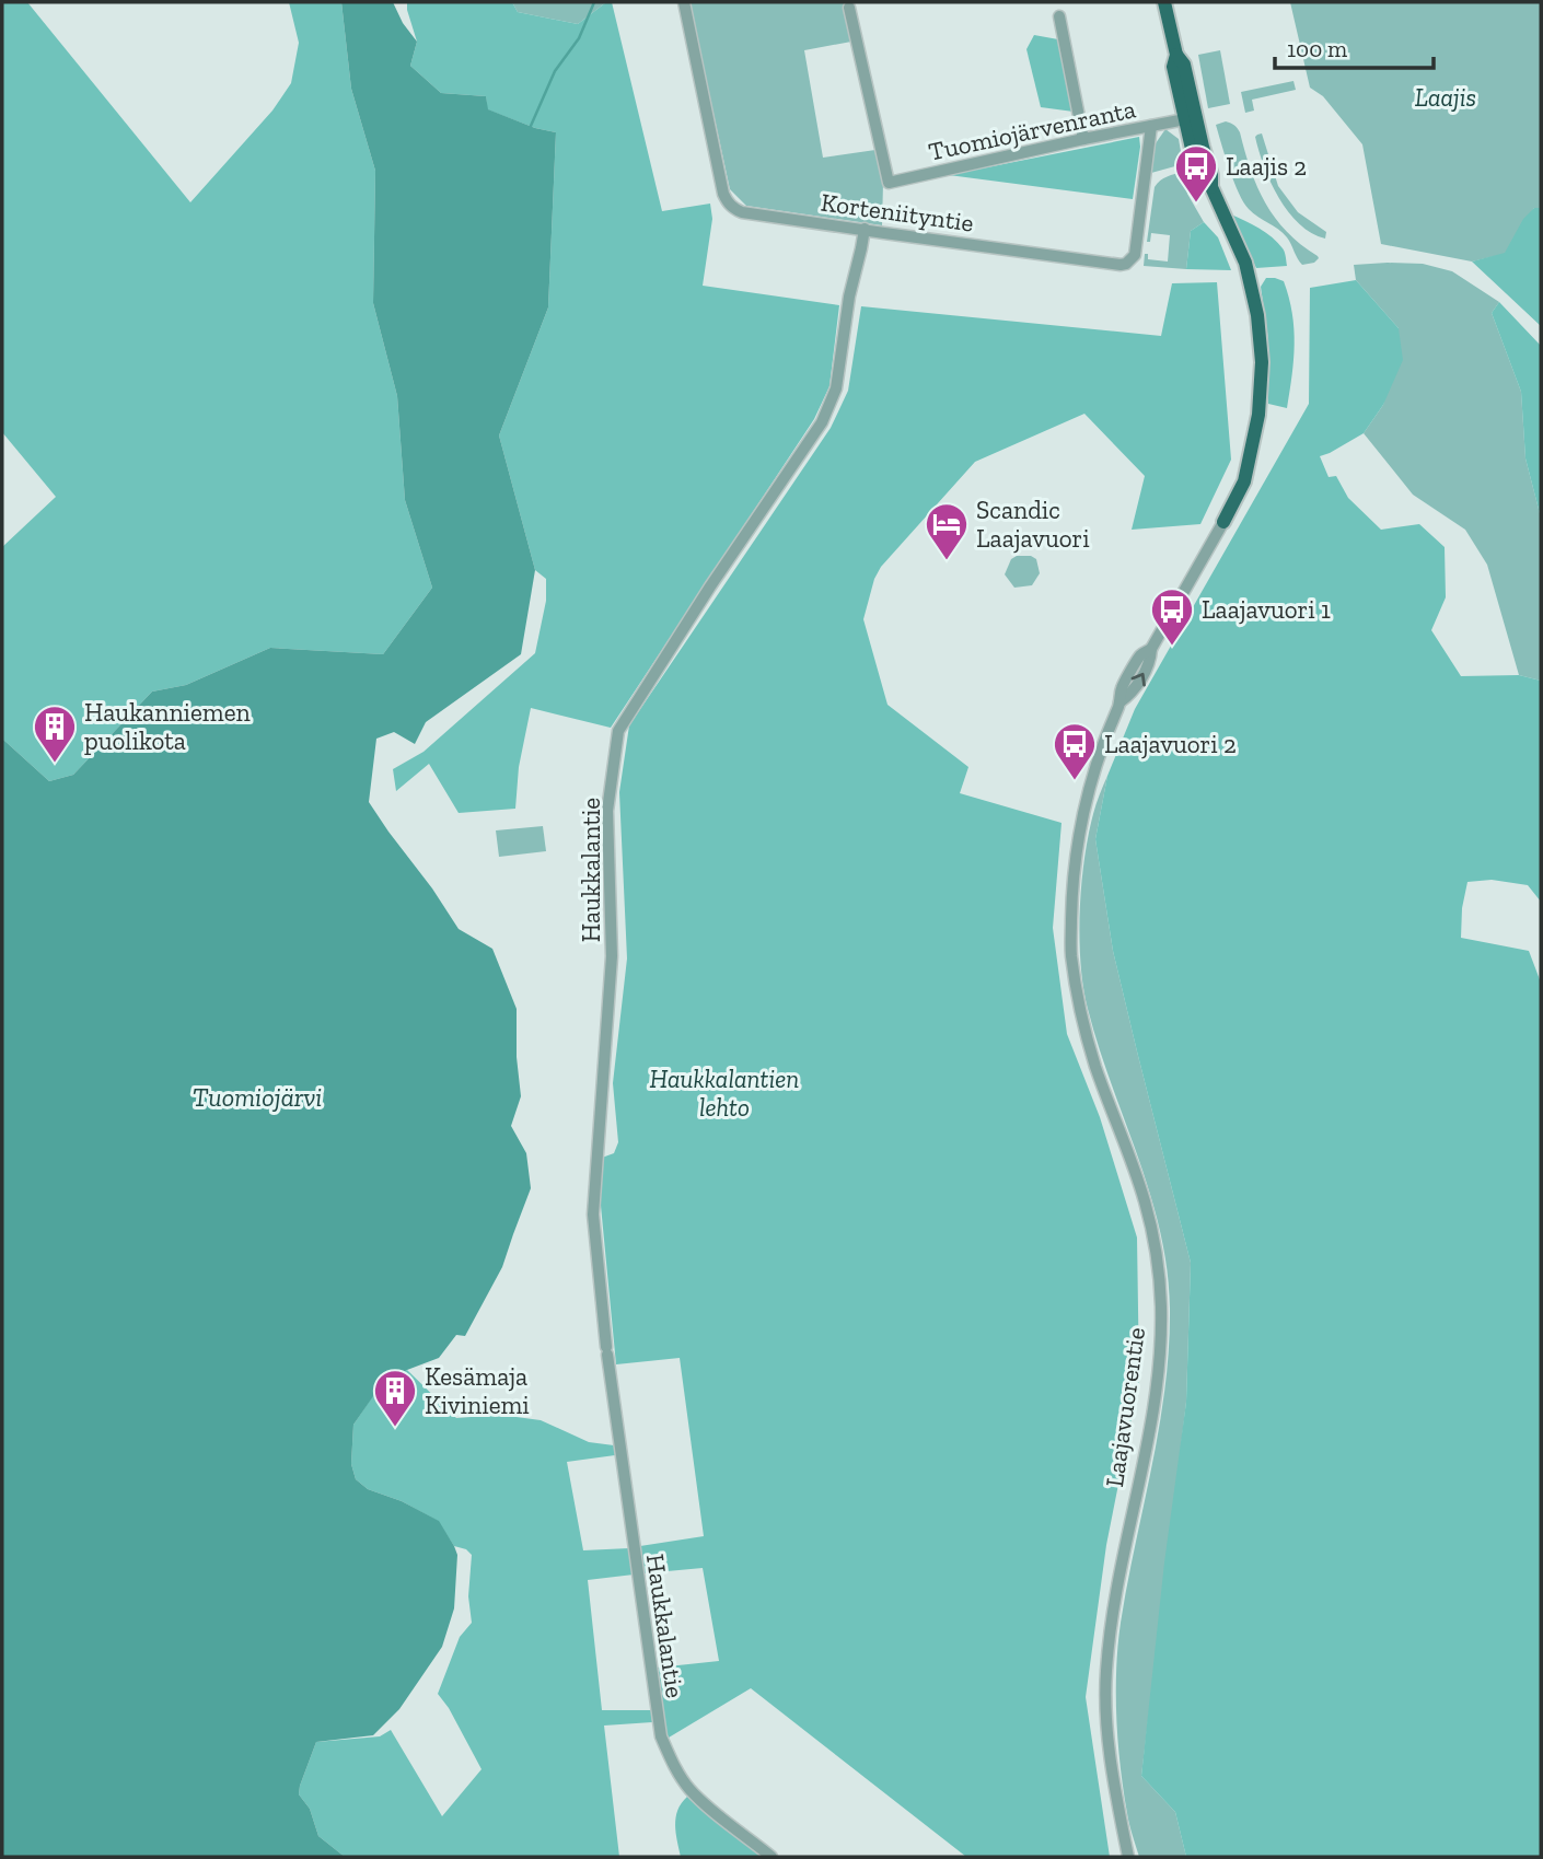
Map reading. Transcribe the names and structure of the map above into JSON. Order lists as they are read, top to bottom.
{
  "streets": {
    "main road": ["Laajavuorentie"],
    "street": ["Tuomiojärvenranta", "Korteniityntie", "Haukkalantie"]
  },
  "crossings": [
    ["Tuomiojärvenranta", "Korteniityntie"],
    ["Tuomiojärvenranta", "Laajavuorentie"],
    ["Korteniityntie", "Haukkalantie"]
  ],
  "water": ["Tuomiojärvi"],
  "parks": ["Laajis", "Haukkalantien lehto"],
  "places": {
    "bus stop": ["Laajis 2", "Laajavuori 1", "Laajavuori 2"],
    "hotel": ["Scandic Laajavuori"],
    "building": ["Haukanniemen puolikota", "Kesämaja Kiviniemi"]
  },
  "scale_bar": "100 m"
}
